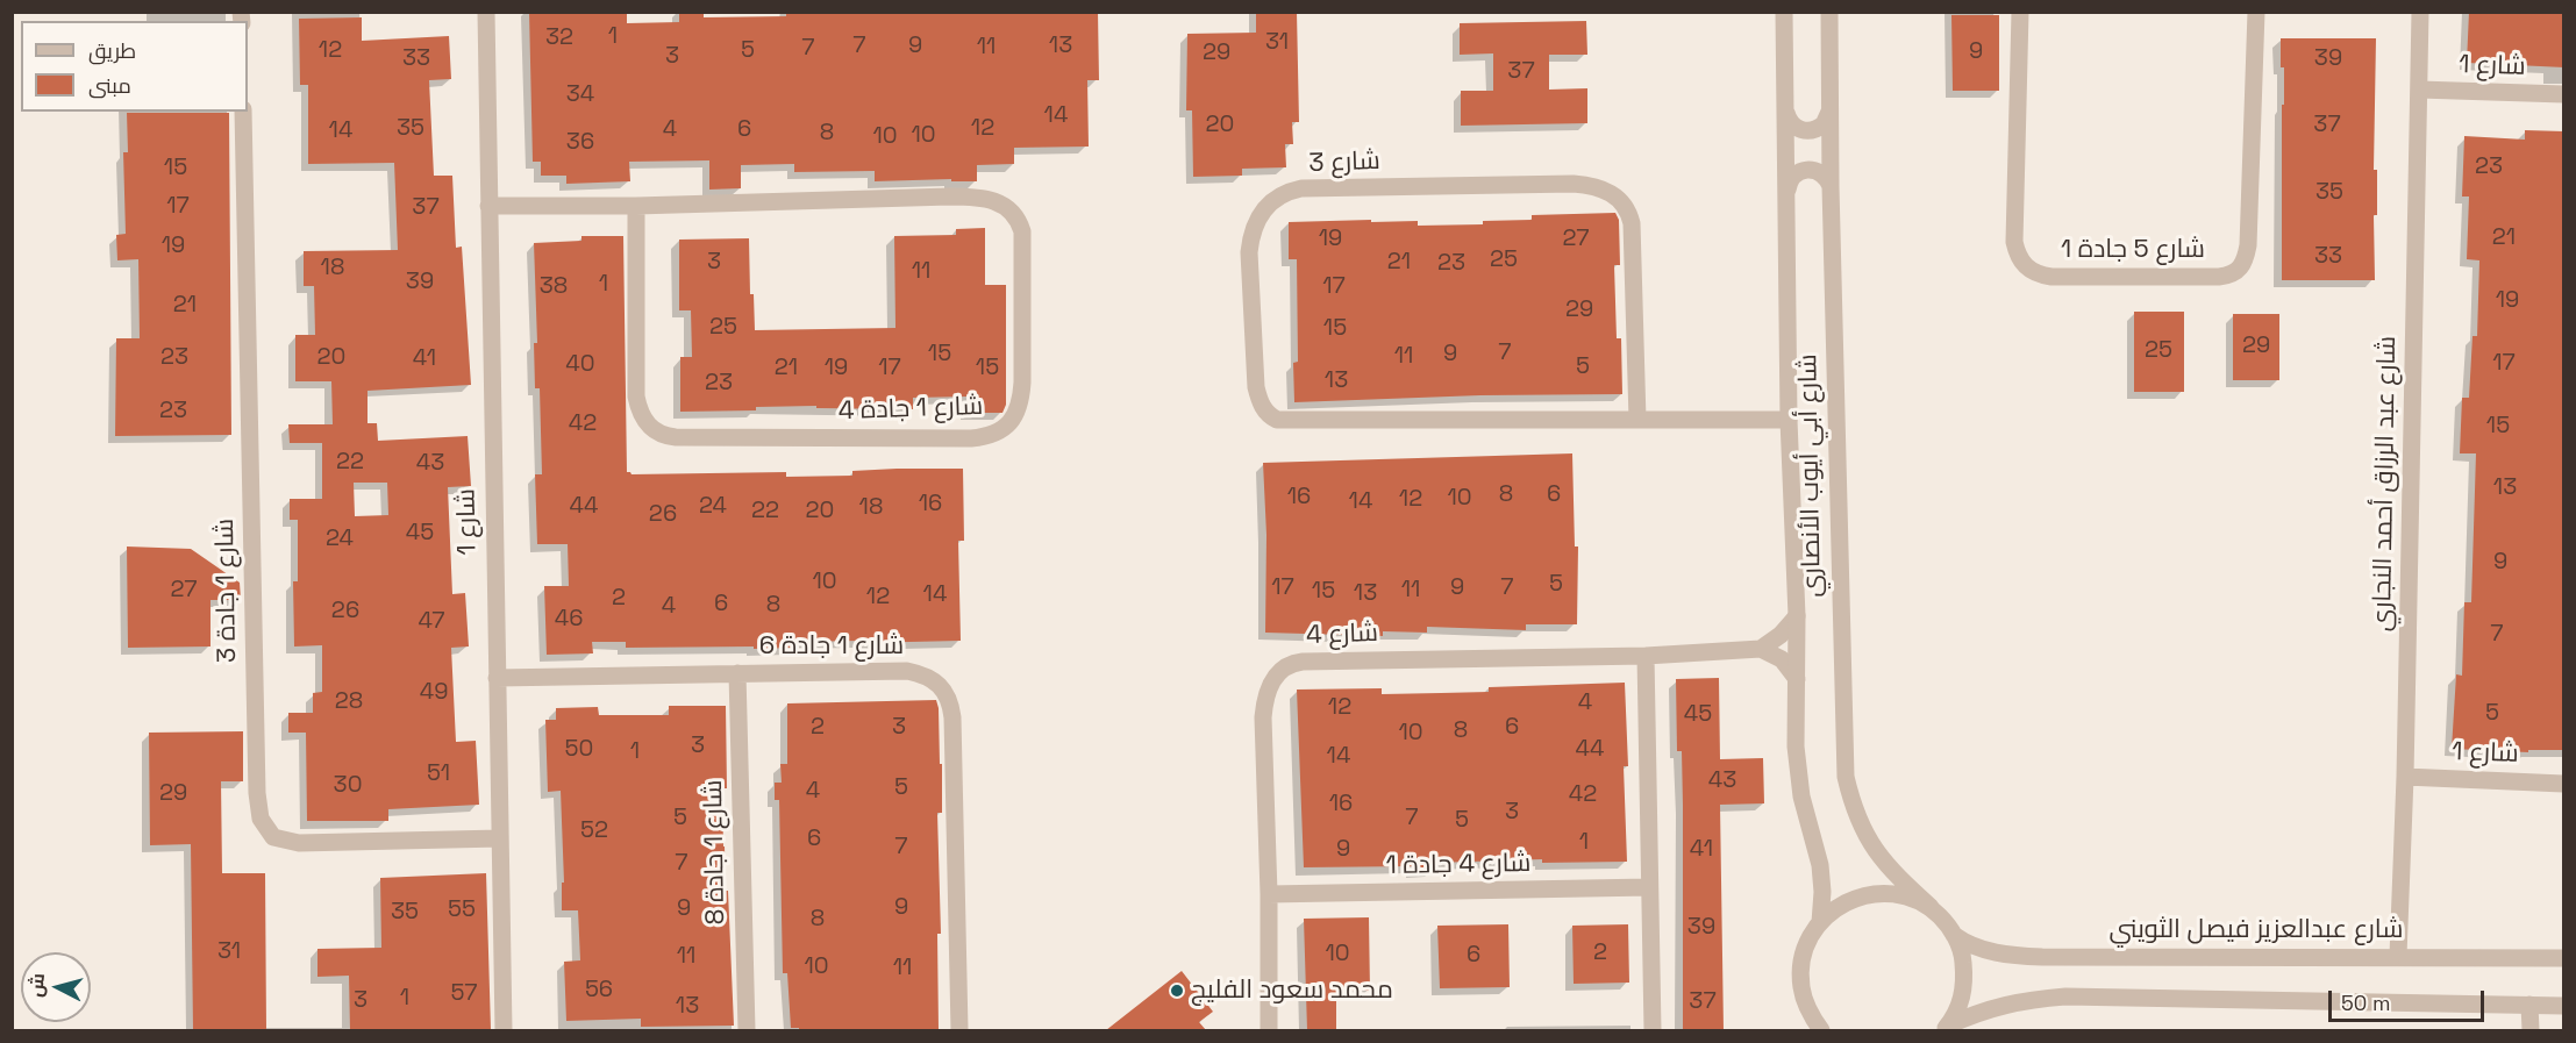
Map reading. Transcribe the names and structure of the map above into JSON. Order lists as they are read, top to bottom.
{
  "streets": {
    "street": [
      "شارع 1",
      "شارع 3",
      "شارع 5 جادة 1",
      "شارع 1 جادة 4",
      "شارع أبي أيوب الأنصاري",
      "شارع عبد الرزاق أحمد النجاري",
      "شارع 1 جادة 3",
      "شارع 4",
      "شارع 1 جادة 6",
      "شارع 1 جادة 8",
      "شارع 4 جادة 1",
      "شارع عبدالعزيز فيصل الثويني"
    ]
  },
  "crossings": [
    ["شارع 1", "شارع 1 جادة 4"],
    ["شارع 1", "شارع عبد الرزاق أحمد النجاري"],
    ["شارع 1", "شارع 1 جادة 3"],
    ["شارع 1", "شارع 1 جادة 6"],
    ["شارع 3", "شارع أبي أيوب الأنصاري"],
    ["شارع أبي أيوب الأنصاري", "شارع عبدالعزيز فيصل الثويني"],
    ["شارع عبد الرزاق أحمد النجاري", "شارع عبدالعزيز فيصل الثويني"],
    ["شارع 4", "شارع 4 جادة 1"],
    ["شارع 1 جادة 6", "شارع 1 جادة 8"]
  ],
  "places": ["محمد سعود الفليج"],
  "house_numbers": [
    "1",
    "32",
    "31",
    "7",
    "9",
    "13",
    "11",
    "7",
    "12",
    "5",
    "9",
    "29",
    "3",
    "33",
    "39",
    "37",
    "34",
    "14",
    "20",
    "37",
    "35",
    "12",
    "4",
    "6",
    "14",
    "8",
    "10",
    "10",
    "36",
    "23",
    "15",
    "35",
    "17",
    "37",
    "21",
    "19",
    "27",
    "19",
    "33",
    "25",
    "3",
    "21",
    "23",
    "18",
    "11",
    "39",
    "1",
    "38",
    "17",
    "19",
    "21",
    "29",
    "25",
    "15",
    "29",
    "25",
    "7",
    "15",
    "9",
    "11",
    "23",
    "20",
    "41",
    "17",
    "40",
    "5",
    "21",
    "19",
    "17",
    "15",
    "13",
    "23",
    "23",
    "42",
    "15",
    "22",
    "43",
    "13",
    "8",
    "6",
    "16",
    "10",
    "12",
    "14",
    "16",
    "44",
    "24",
    "18",
    "22",
    "20",
    "26",
    "45",
    "24",
    "9",
    "10",
    "5",
    "17",
    "9",
    "7",
    "27",
    "11",
    "15",
    "13",
    "14",
    "12",
    "2",
    "6",
    "8",
    "4",
    "26",
    "46",
    "47",
    "7",
    "49",
    "28",
    "4",
    "12",
    "5",
    "45",
    "2",
    "3",
    "6",
    "8",
    "10",
    "3",
    "50",
    "44",
    "1",
    "14",
    "51",
    "43",
    "30",
    "5",
    "4",
    "29",
    "42",
    "16",
    "3",
    "5",
    "7",
    "5",
    "52",
    "6",
    "1",
    "7",
    "9",
    "41",
    "7",
    "9",
    "9",
    "55",
    "35",
    "8",
    "39",
    "31",
    "2",
    "10",
    "6",
    "11",
    "10",
    "11",
    "56",
    "57",
    "1",
    "3",
    "37",
    "13"
  ],
  "legend": ["طريق", "مبنى"],
  "scale_bar": "50 m",
  "north": "left"
}
